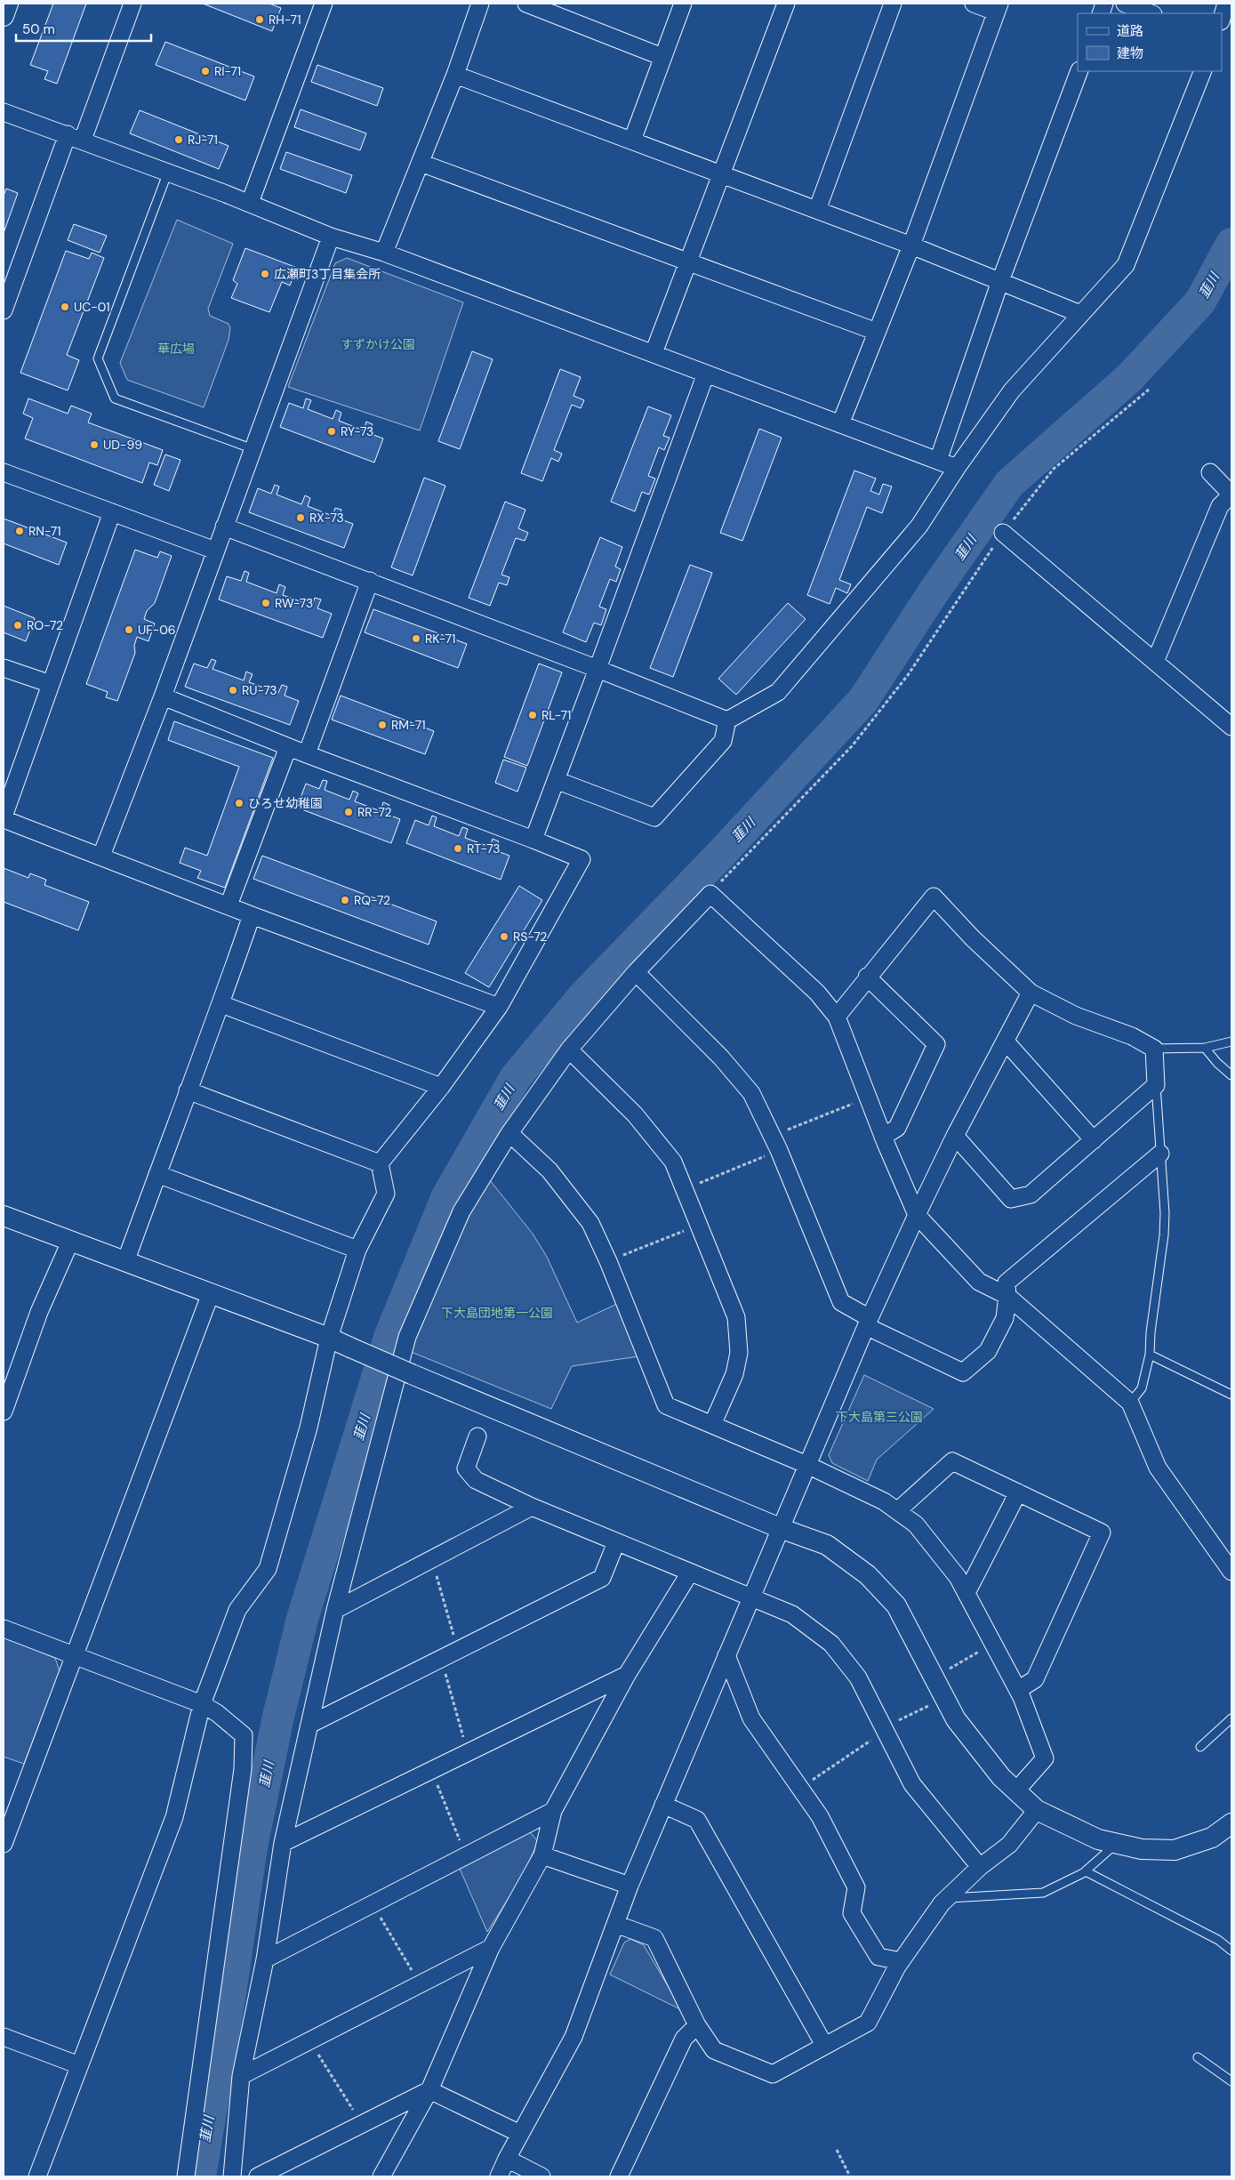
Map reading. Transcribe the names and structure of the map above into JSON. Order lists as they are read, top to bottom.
{
  "water": ["韮川"],
  "parks": [
    "すずかけ公園",
    "華広場",
    "下大島団地第一公園",
    "下大島第三公園"
  ],
  "places": [
    "RH-71",
    "RI-71",
    "RJ-71",
    "広瀬町3丁目集会所",
    "UC-01",
    "RY-73",
    "UD-99",
    "RX-73",
    "RN-71",
    "RW-73",
    "RO-72",
    "UF-06",
    "RK-71",
    "RU-73",
    "RL-71",
    "RM-71",
    "ひろせ幼稚園",
    "RR-72",
    "RT-73",
    "RQ-72",
    "RS-72"
  ],
  "legend": ["道路", "建物"],
  "scale_bar": "50 m"
}
